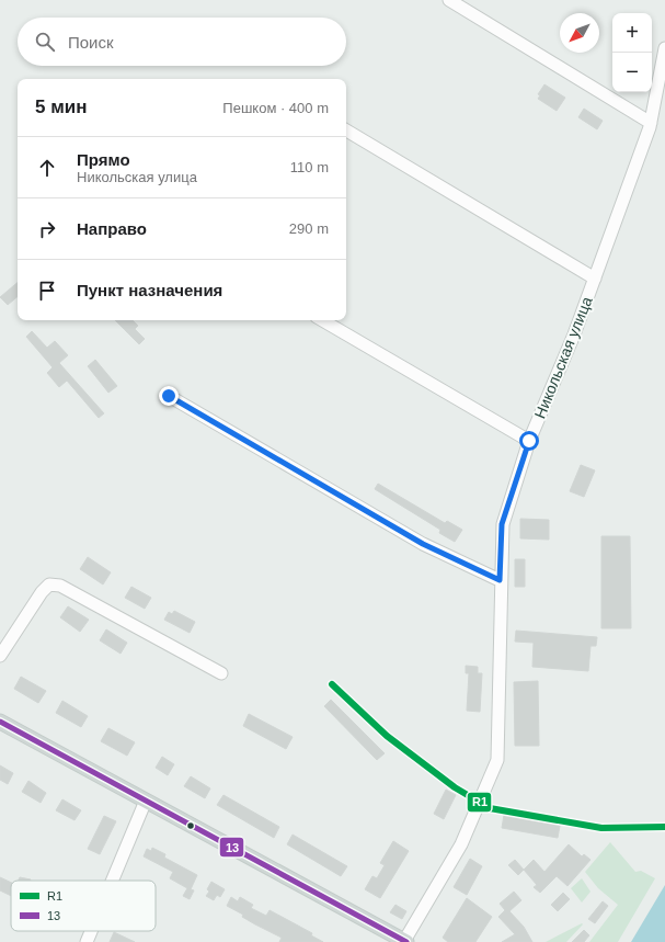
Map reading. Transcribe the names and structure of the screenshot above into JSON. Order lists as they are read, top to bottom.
{
  "streets": {
    "street": ["Никольская улица"]
  },
  "lines": ["transit line R1", "transit line 13"],
  "legend": ["R1", "13"],
  "north": "bottom left",
  "page": {
    "map_buttons": ["+", "−"],
    "search": "Поиск",
    "heading": ["5 мин", "Пешком · 400 m"],
    "list": [
      ["Прямо", "Никольская улица", "110 m"],
      ["Направо", "290 m"],
      "Пункт назначения"
    ]
  }
}
